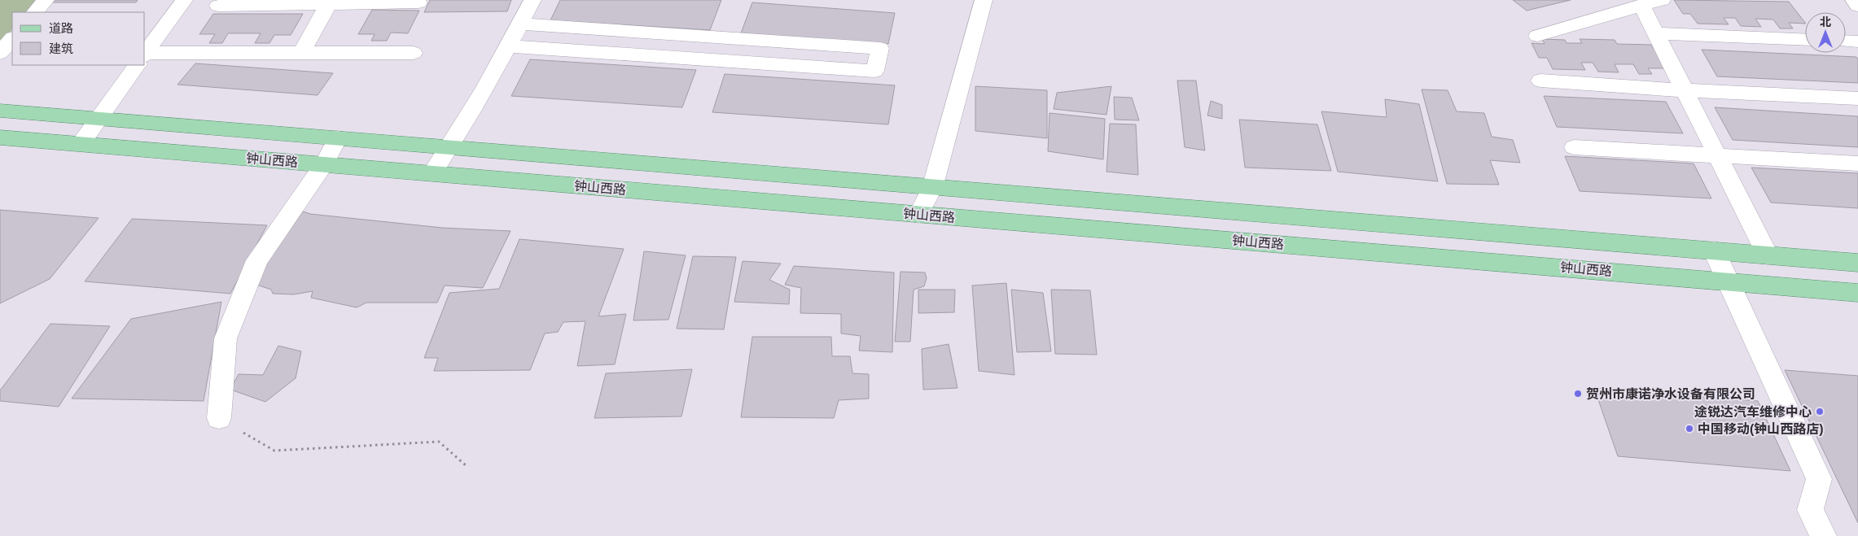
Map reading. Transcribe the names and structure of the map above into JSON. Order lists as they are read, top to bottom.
{
  "streets": {
    "main road": ["钟山西路"]
  },
  "places": ["贺州市康诺净水设备有限公司", "途锐达汽车维修中心", "中国移动(钟山西路店)"],
  "legend": ["道路", "建筑"],
  "north": "top"
}
